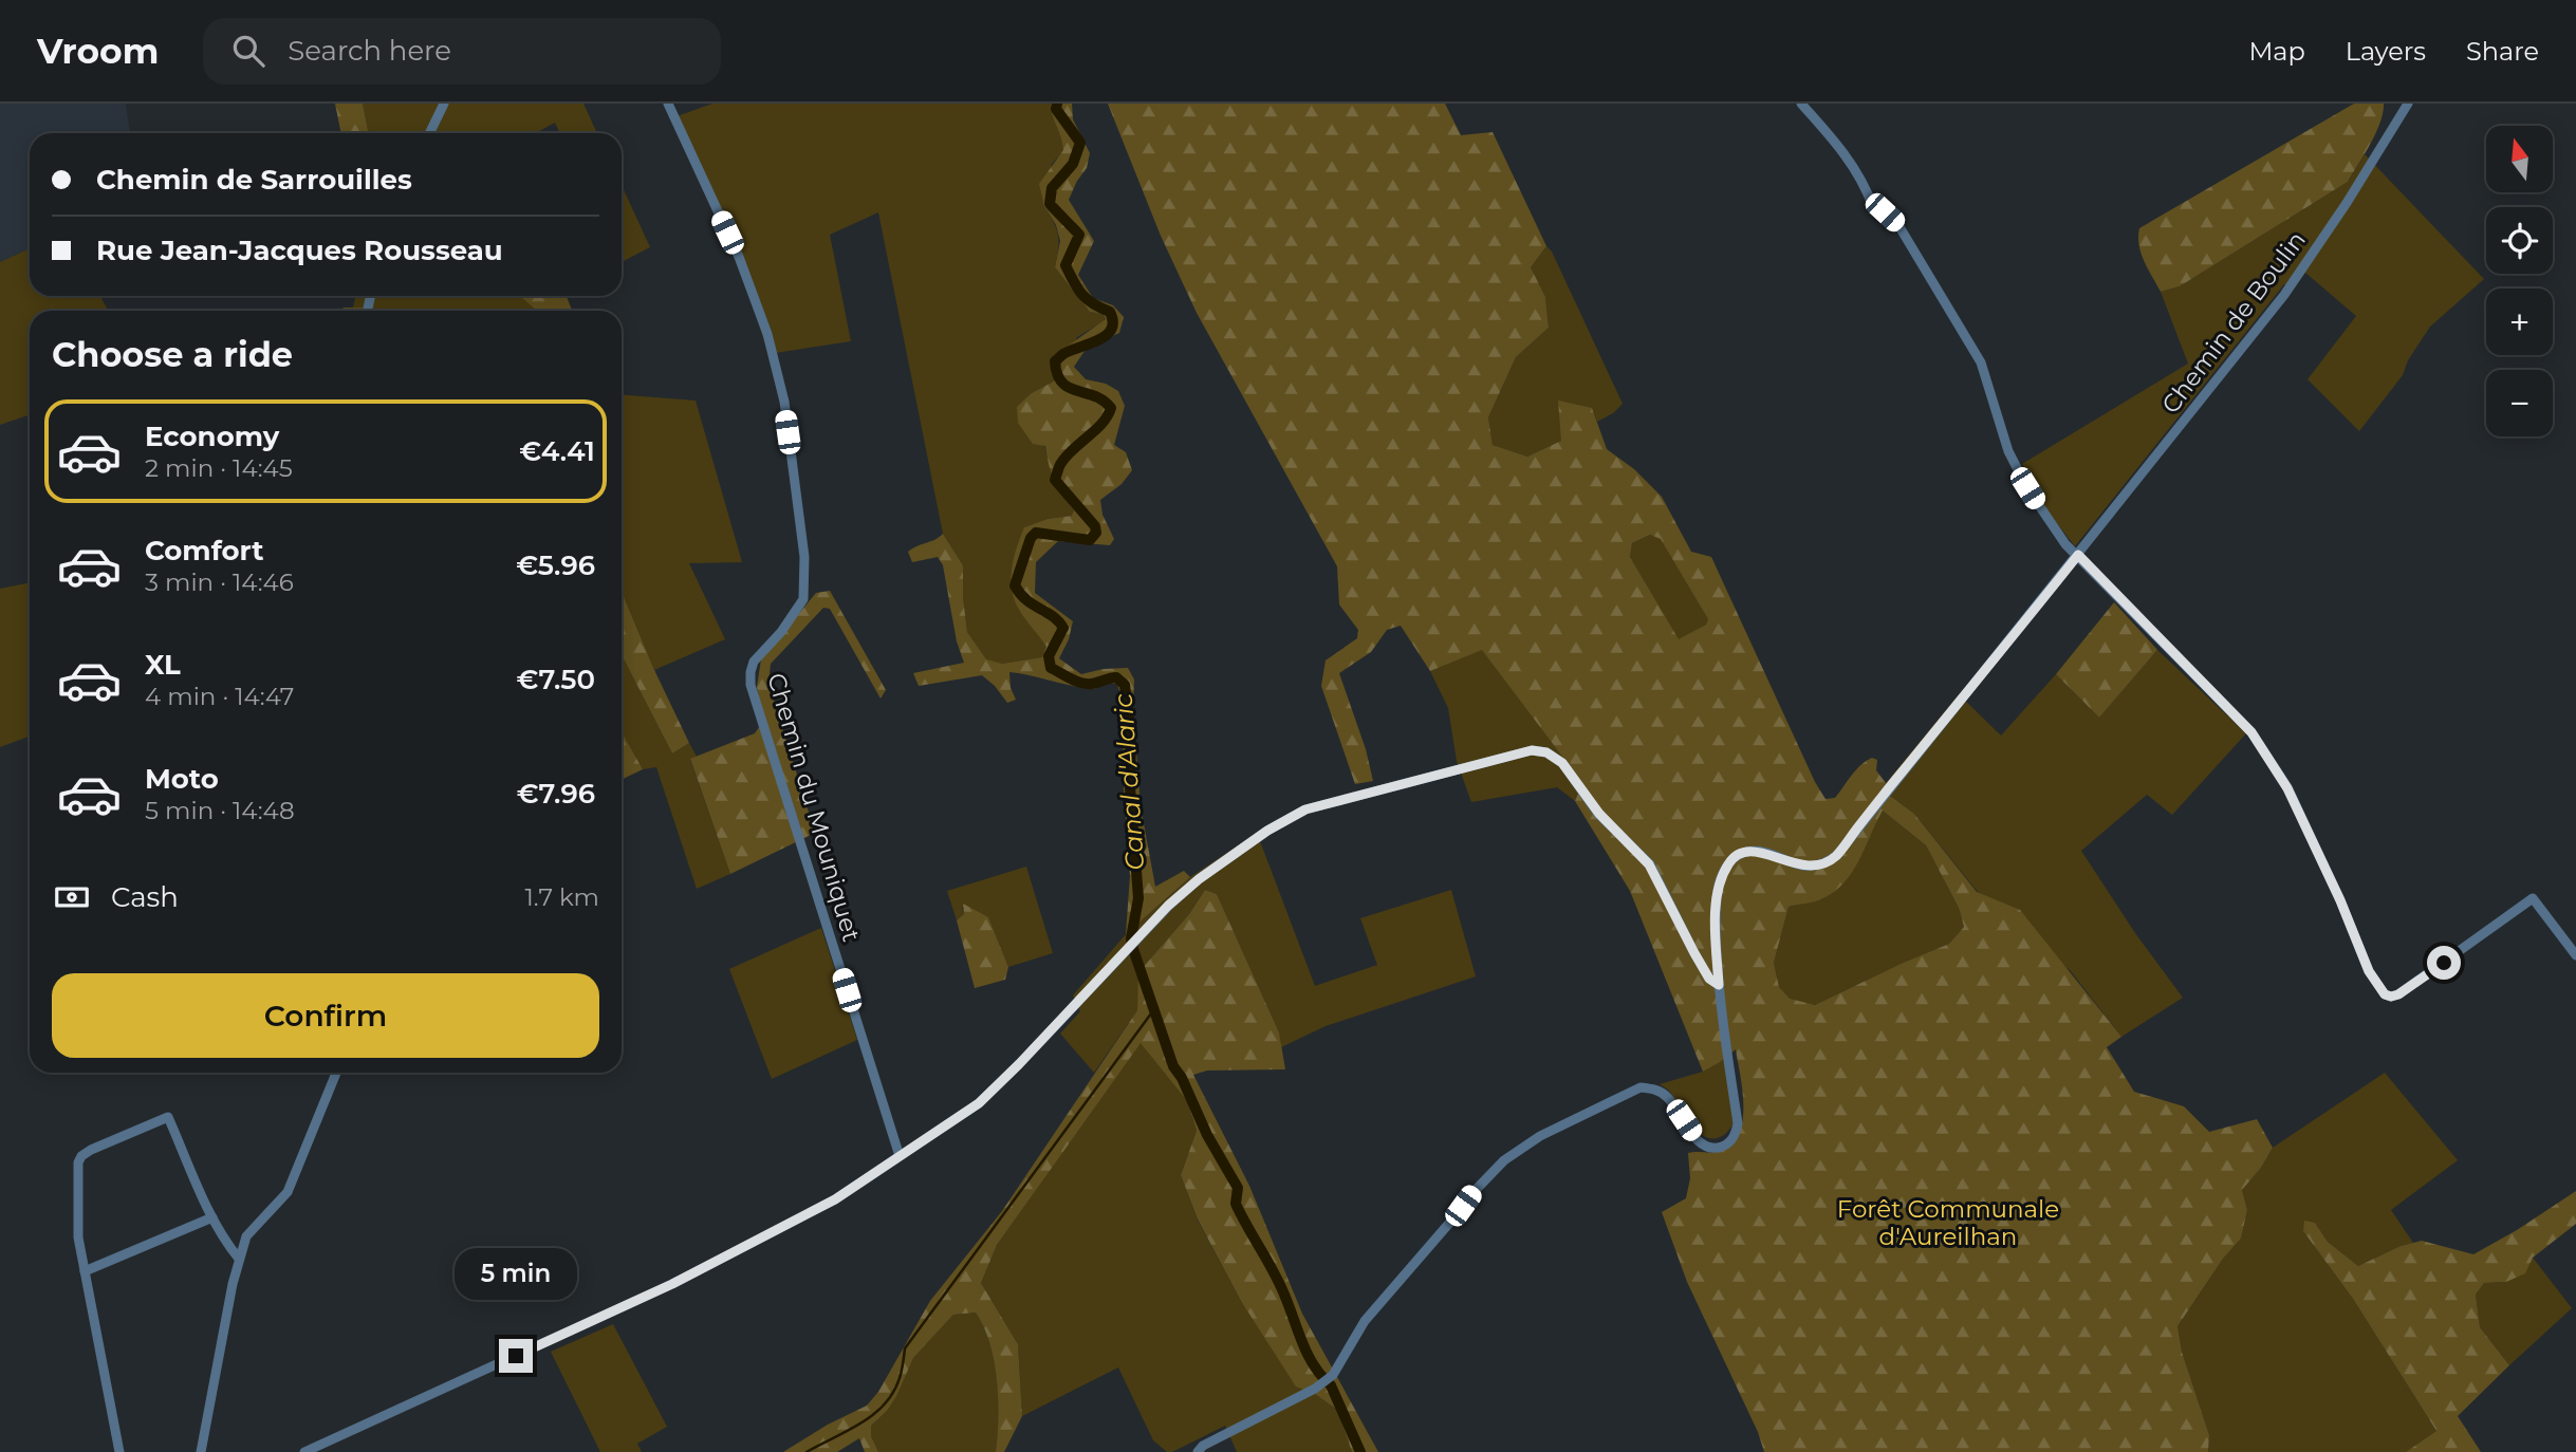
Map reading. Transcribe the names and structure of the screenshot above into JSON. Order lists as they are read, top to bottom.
{
  "streets": {
    "street": ["Chemin de Boulin", "Chemin du Mouniquet"]
  },
  "water": ["Canal d'Alaric"],
  "parks": ["Forêt Communale d'Aureilhan"],
  "north": "top",
  "page": {
    "header": "Vroom",
    "search": "Search here",
    "nav": ["Map", "Layers", "Share"],
    "map_buttons": ["+", "−"],
    "banner": ["Chemin de Sarrouilles", "Rue Jean-Jacques Rousseau"],
    "heading": "Choose a ride",
    "list": [
      {
        "name": "Economy",
        "note": "2 min · 14:45",
        "value": "€4.41"
      },
      {
        "name": "Comfort",
        "note": "3 min · 14:46",
        "value": "€5.96"
      },
      {
        "name": "XL",
        "note": "4 min · 14:47",
        "value": "€7.50"
      },
      {
        "name": "Moto",
        "note": "5 min · 14:48",
        "value": "€7.96"
      }
    ],
    "pay": ["Cash", "1.7 km"],
    "buttons": "Confirm",
    "bubble": "5 min"
  }
}
